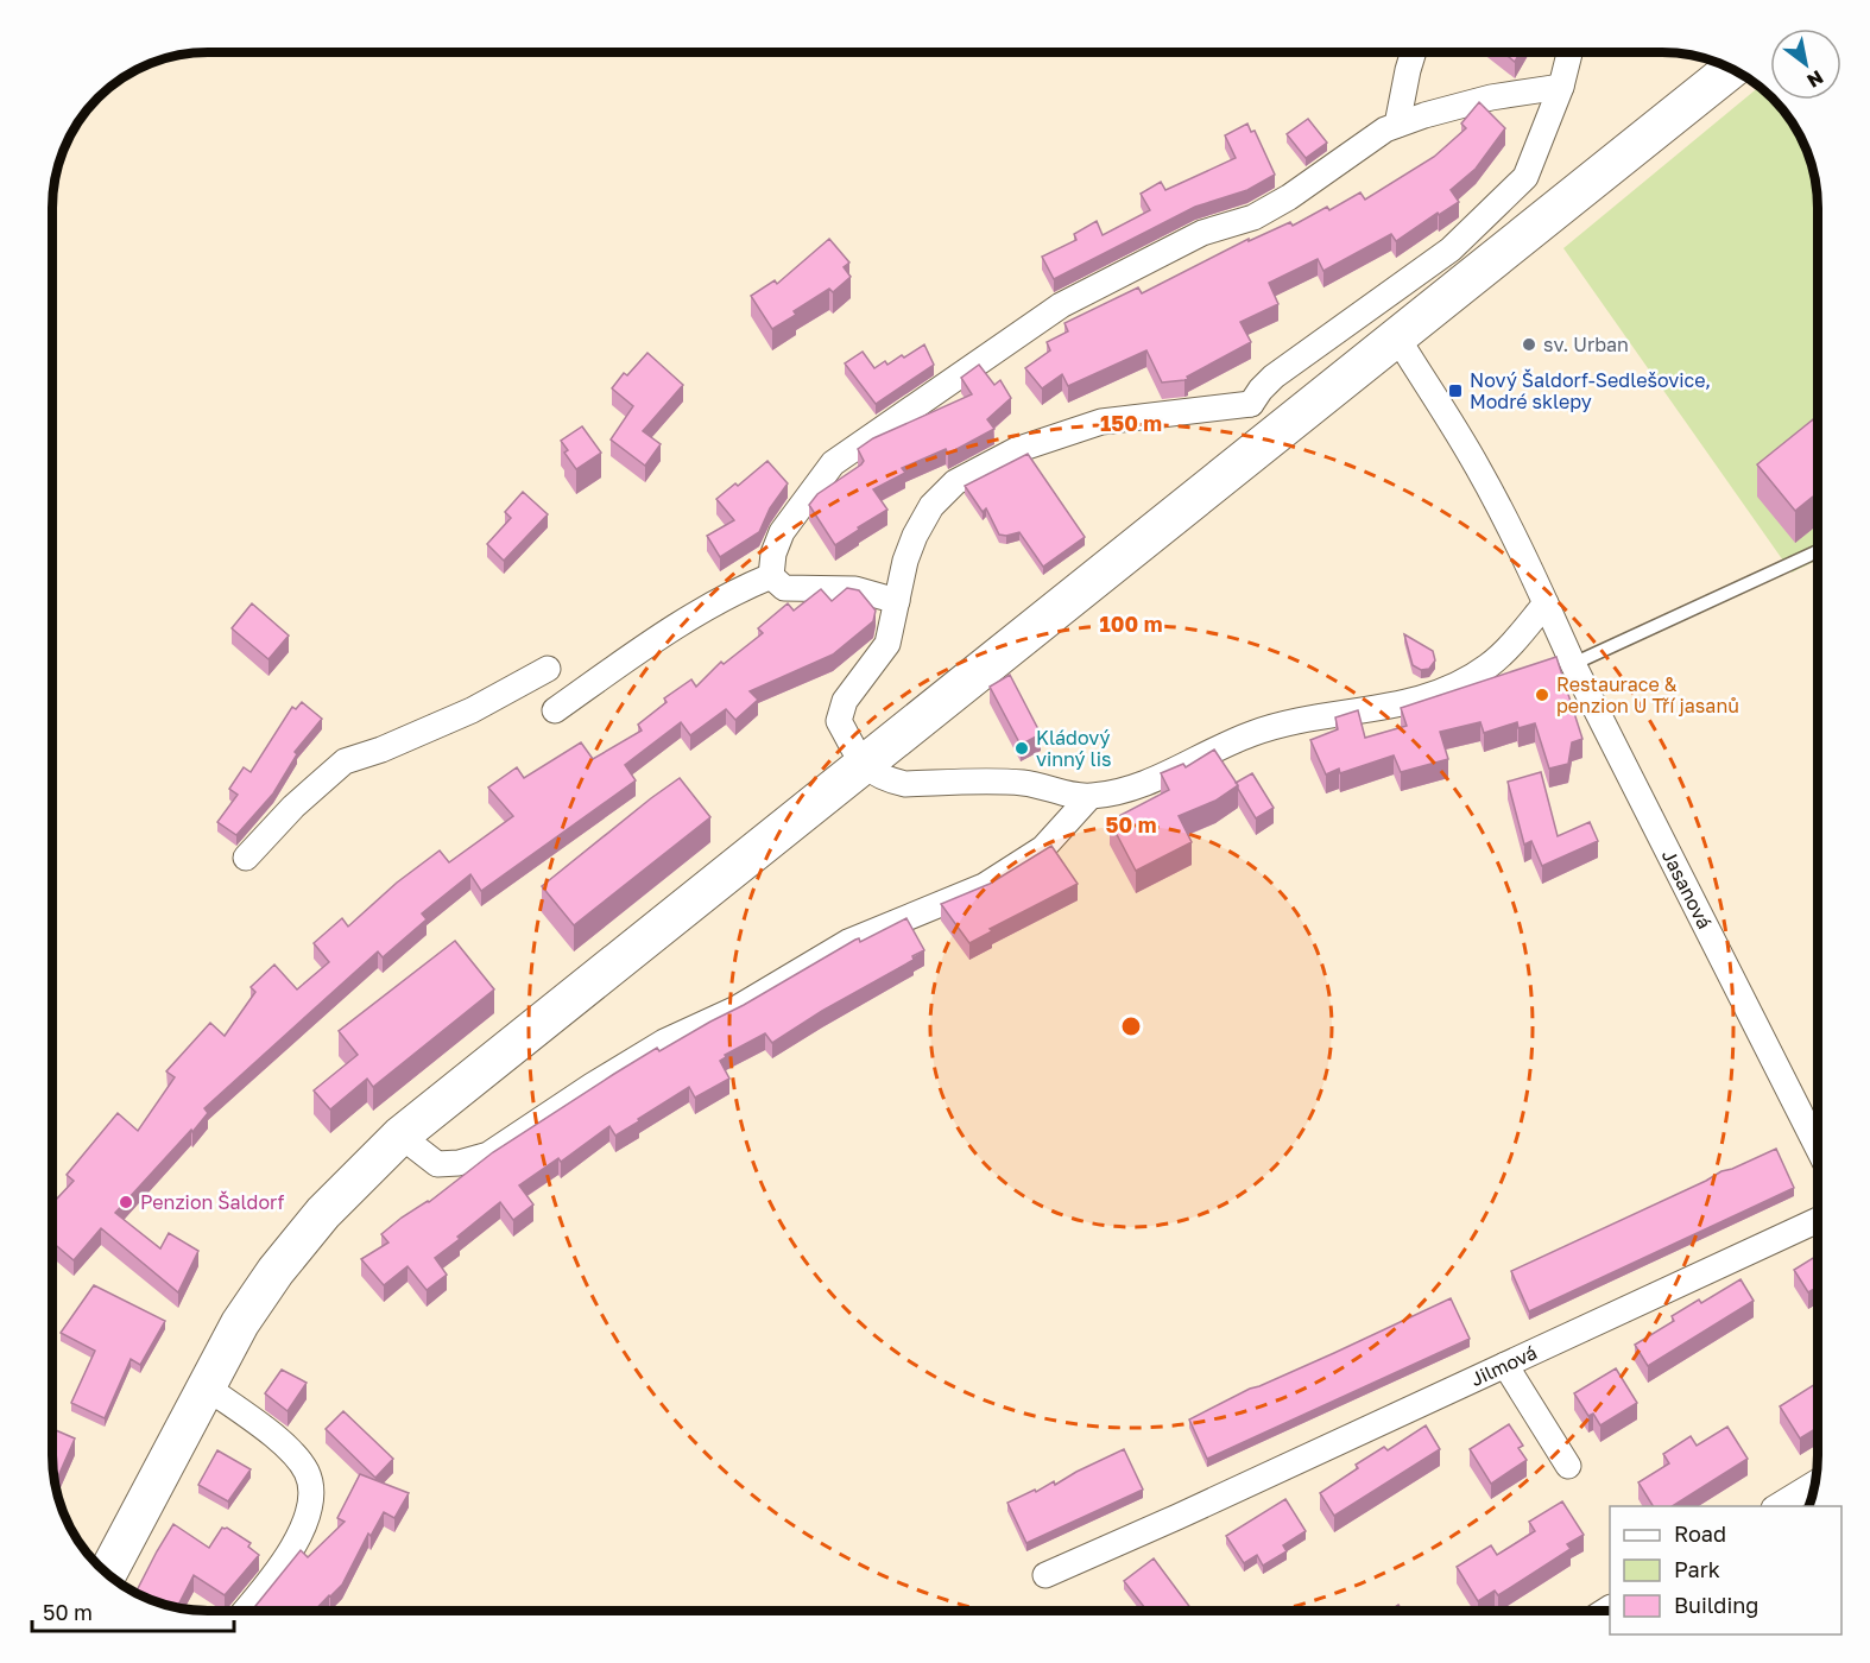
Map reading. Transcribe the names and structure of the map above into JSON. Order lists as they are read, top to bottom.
{
  "streets": {
    "street": ["Jasanová", "Jilmová"]
  },
  "places": {
    "other": [
      "sv. Urban",
      "Restaurace & penzion U Tří jasanů",
      "Kládový vinný lis",
      "Penzion Šaldorf"
    ],
    "transit": ["Nový Šaldorf-Sedlešovice, Modré sklepy"]
  },
  "legend": ["Road", "Park", "Building"],
  "scale_bar": "50 m",
  "north": "bottom right",
  "rings": ["150 m", "100 m", "50 m"]
}
